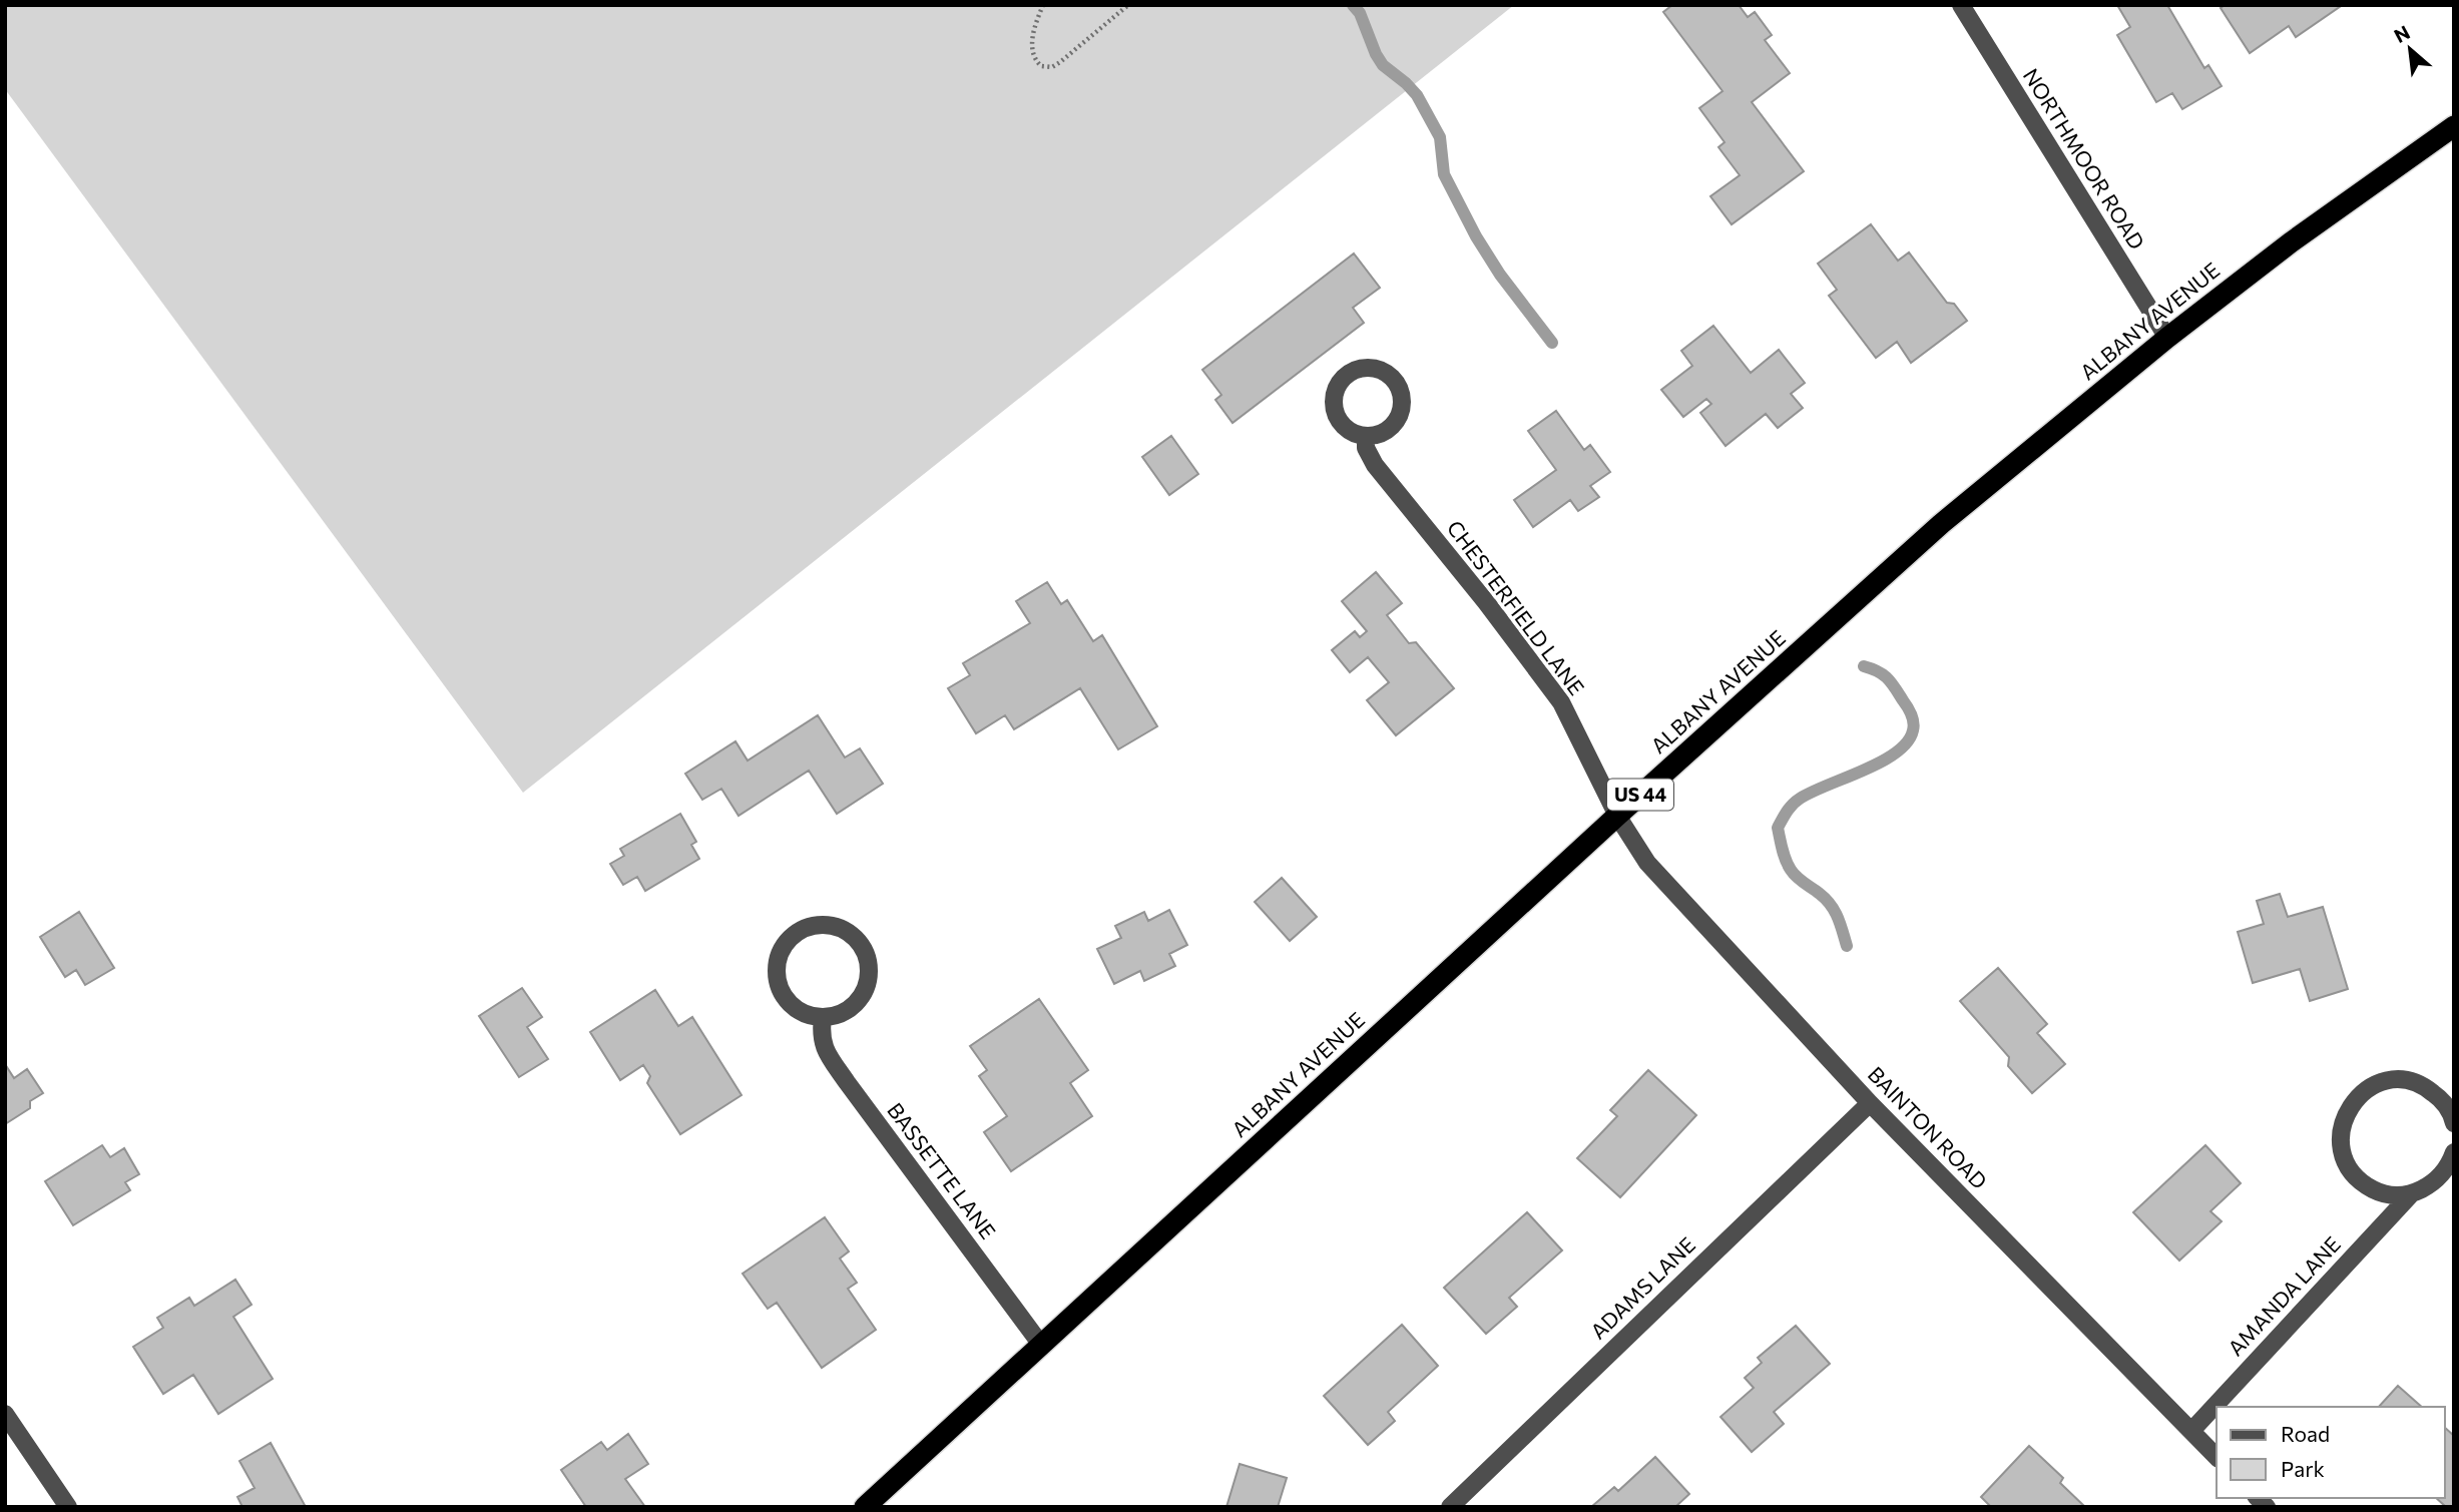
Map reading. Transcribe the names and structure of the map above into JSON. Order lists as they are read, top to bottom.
{
  "streets": {
    "highway": ["ALBANY AVENUE", "US 44"],
    "street": [
      "NORTHMOOR ROAD",
      "CHESTERFIELD LANE",
      "BAINTON ROAD",
      "BASSETTE LANE",
      "ADAMS LANE",
      "AMANDA LANE"
    ]
  },
  "crossings": [
    ["NORTHMOOR ROAD", "ALBANY AVENUE"],
    ["ALBANY AVENUE", "CHESTERFIELD LANE"],
    ["ALBANY AVENUE", "BAINTON ROAD"],
    ["ALBANY AVENUE", "BASSETTE LANE"],
    ["CHESTERFIELD LANE", "BAINTON ROAD"],
    ["BAINTON ROAD", "ADAMS LANE"],
    ["BAINTON ROAD", "AMANDA LANE"]
  ],
  "legend": ["Road", "Park"],
  "north": "top left"
}
